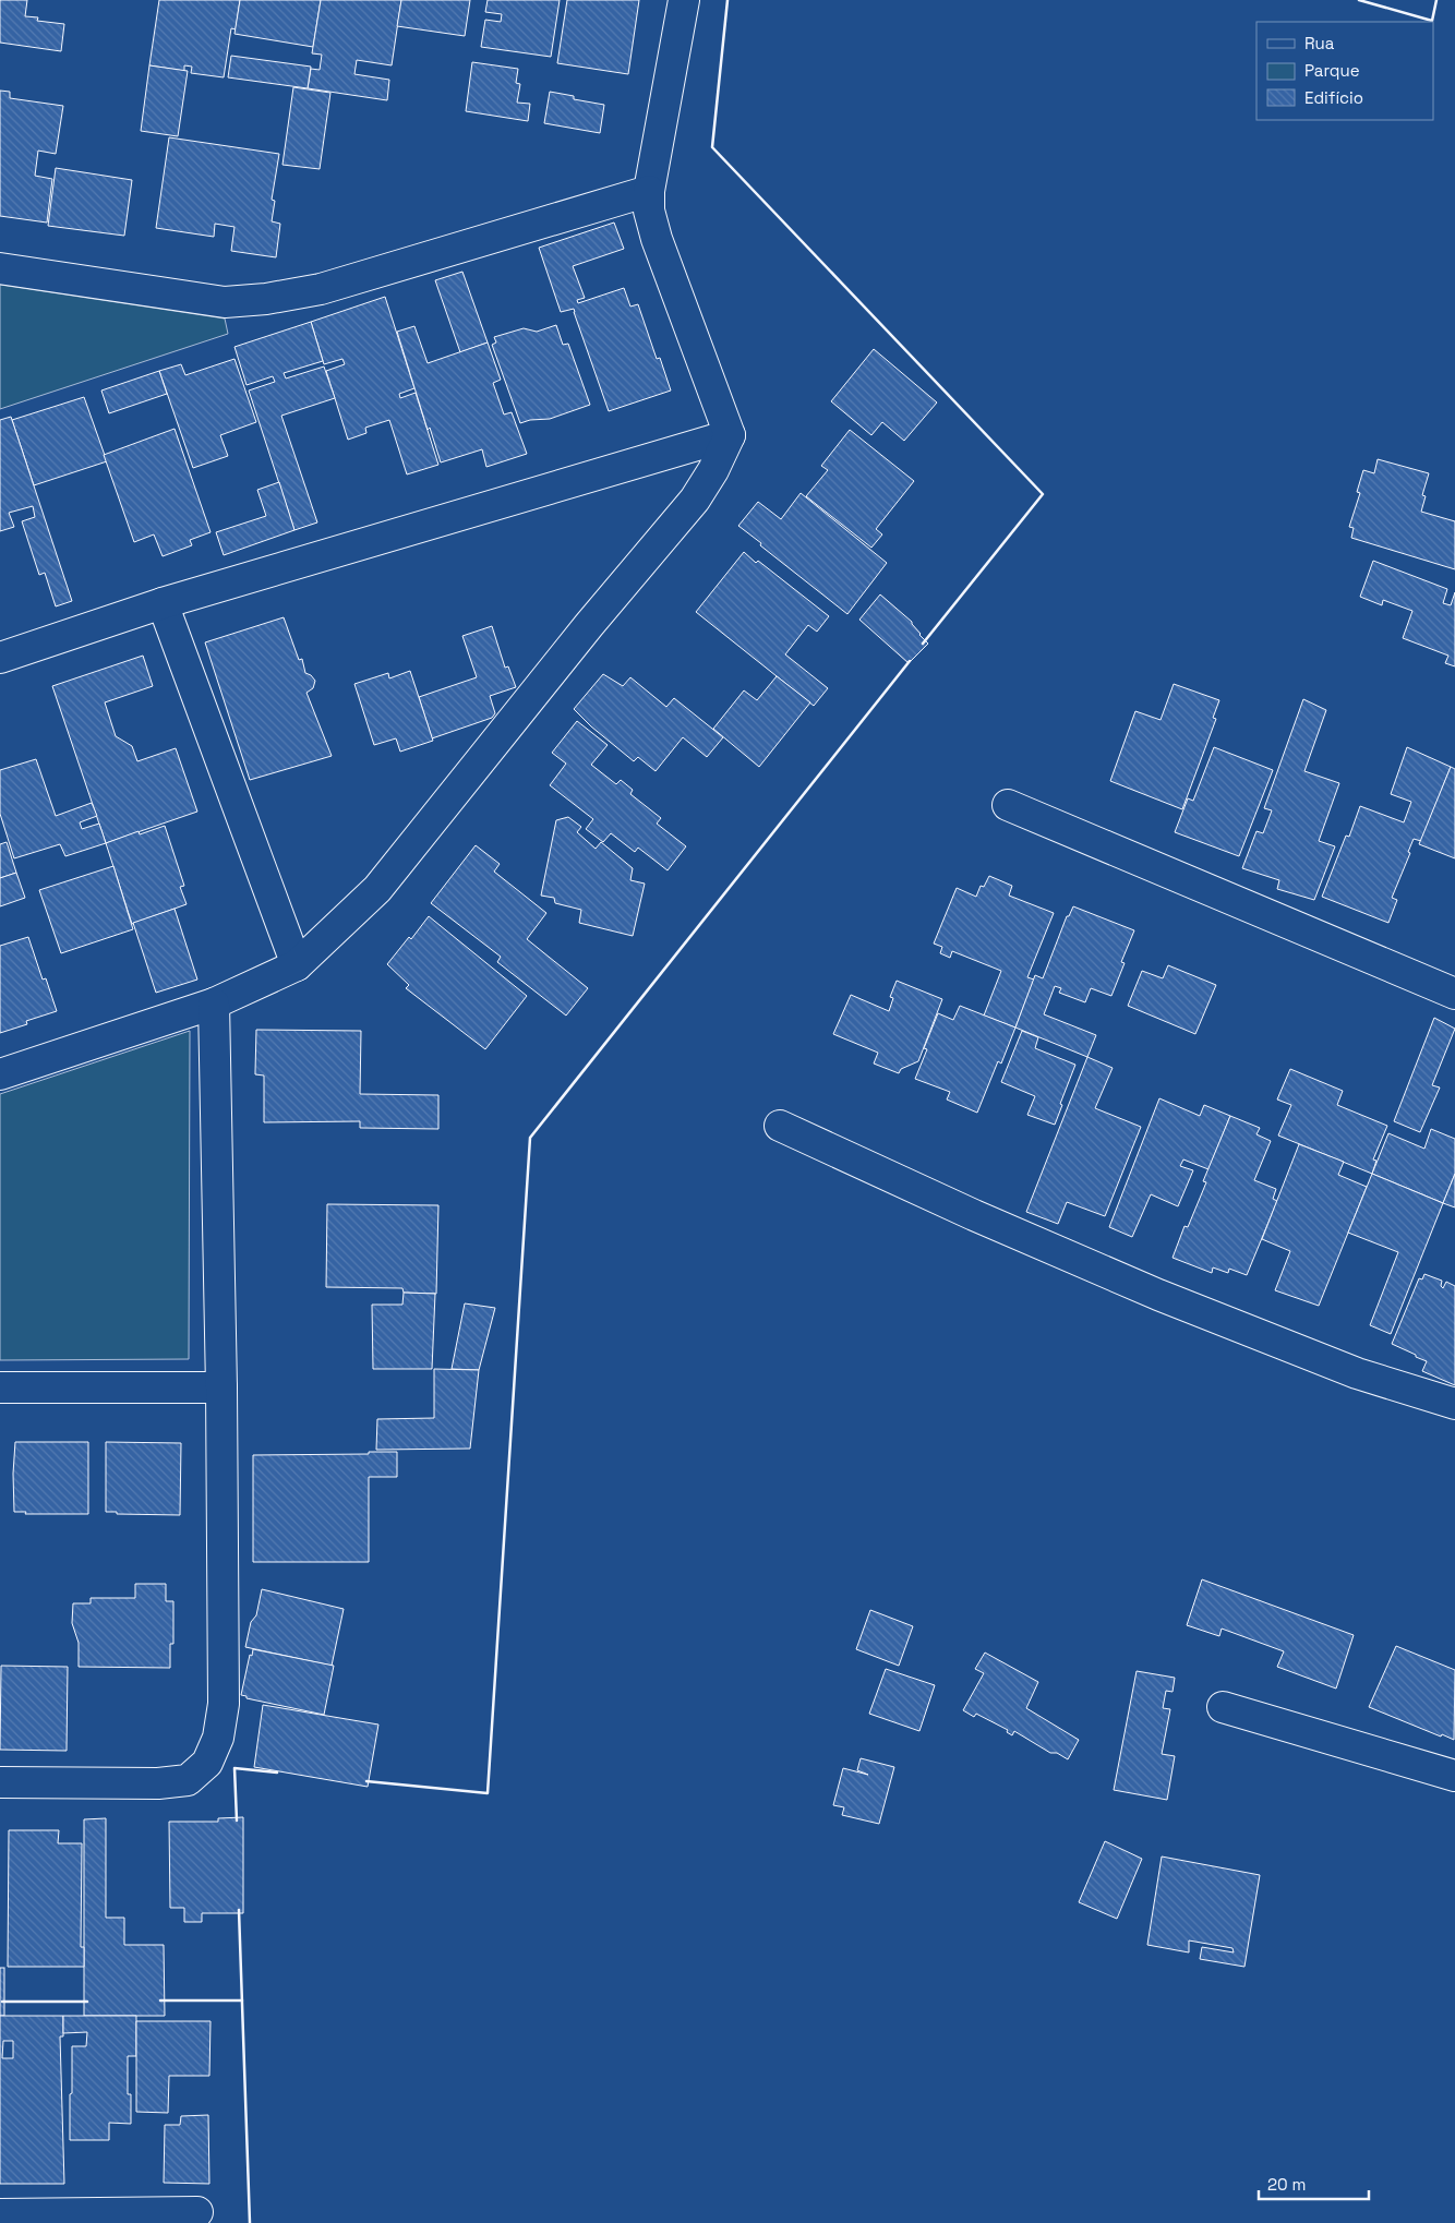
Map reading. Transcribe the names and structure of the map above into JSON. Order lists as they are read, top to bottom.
{
  "legend": ["Rua", "Parque", "Edifício"],
  "scale_bar": "20 m"
}
